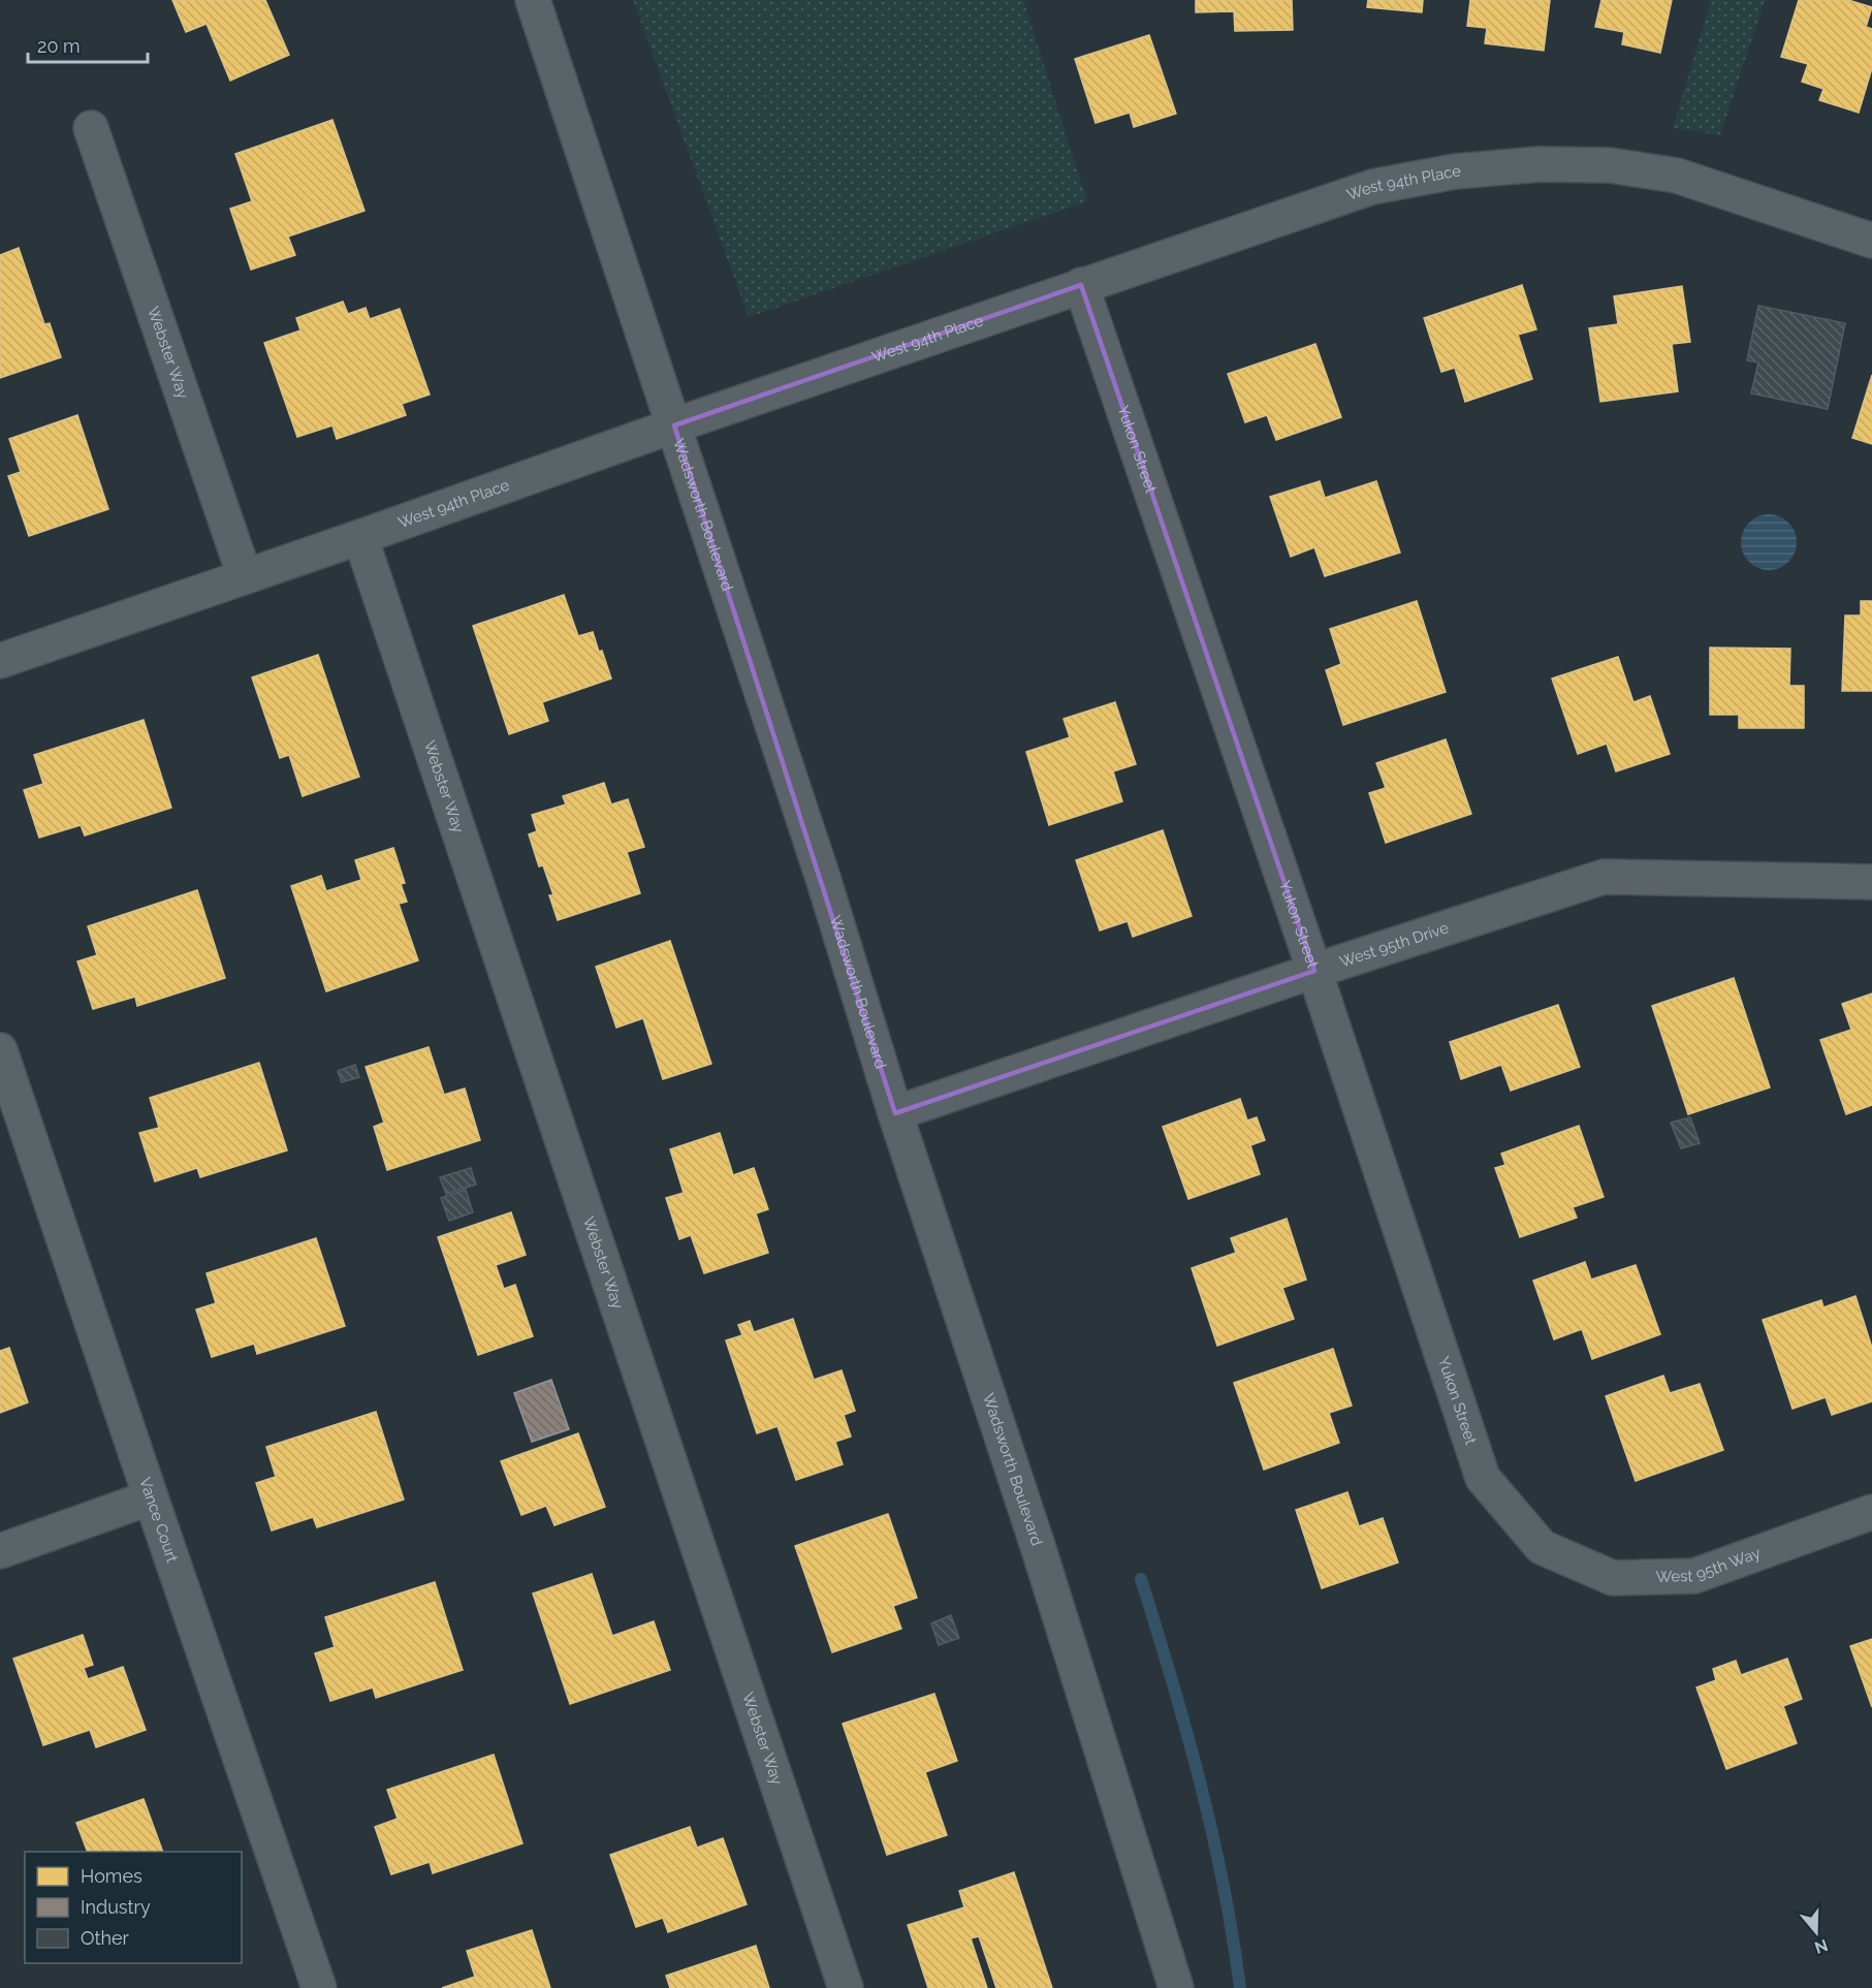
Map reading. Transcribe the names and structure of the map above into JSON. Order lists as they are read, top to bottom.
{
  "streets": {
    "street": [
      "West 94th Place",
      "Webster Way",
      "Yukon Street",
      "Wadsworth Boulevard",
      "West 95th Drive",
      "Vance Court",
      "West 95th Way"
    ]
  },
  "crossings": [
    ["West 94th Place", "Webster Way"],
    ["West 94th Place", "Yukon Street"],
    ["West 94th Place", "Wadsworth Boulevard"],
    ["Yukon Street", "West 95th Drive"],
    ["Yukon Street", "West 95th Way"],
    ["Wadsworth Boulevard", "West 95th Drive"]
  ],
  "legend": ["Homes", "Industry", "Other"],
  "scale_bar": "20 m",
  "north": "bottom"
}
